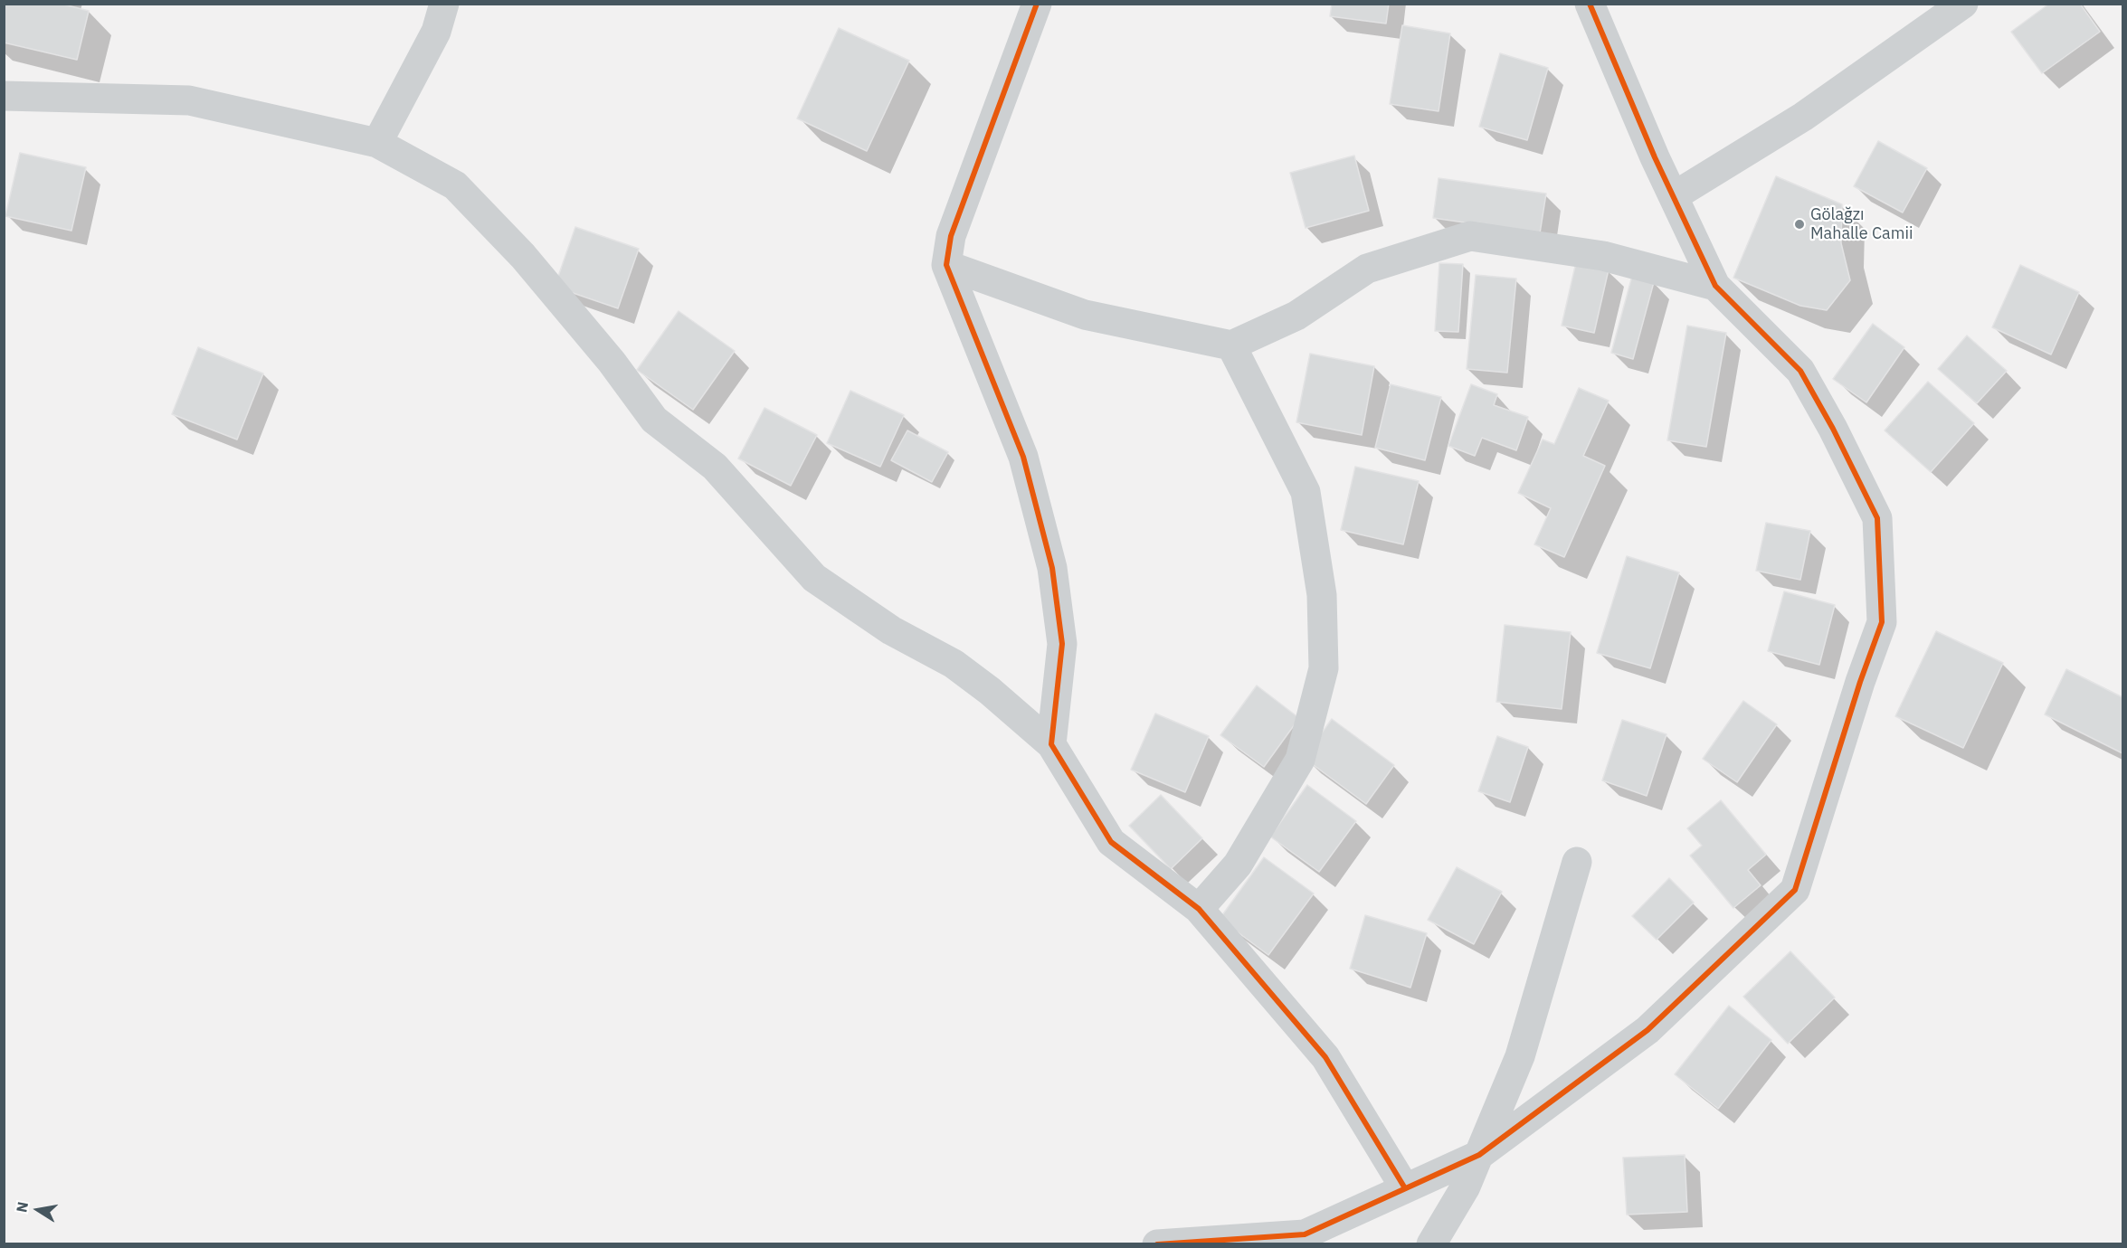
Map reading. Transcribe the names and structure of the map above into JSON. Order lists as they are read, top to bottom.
{
  "places": ["Gölağzı Mahalle Camii"],
  "north": "left"
}
